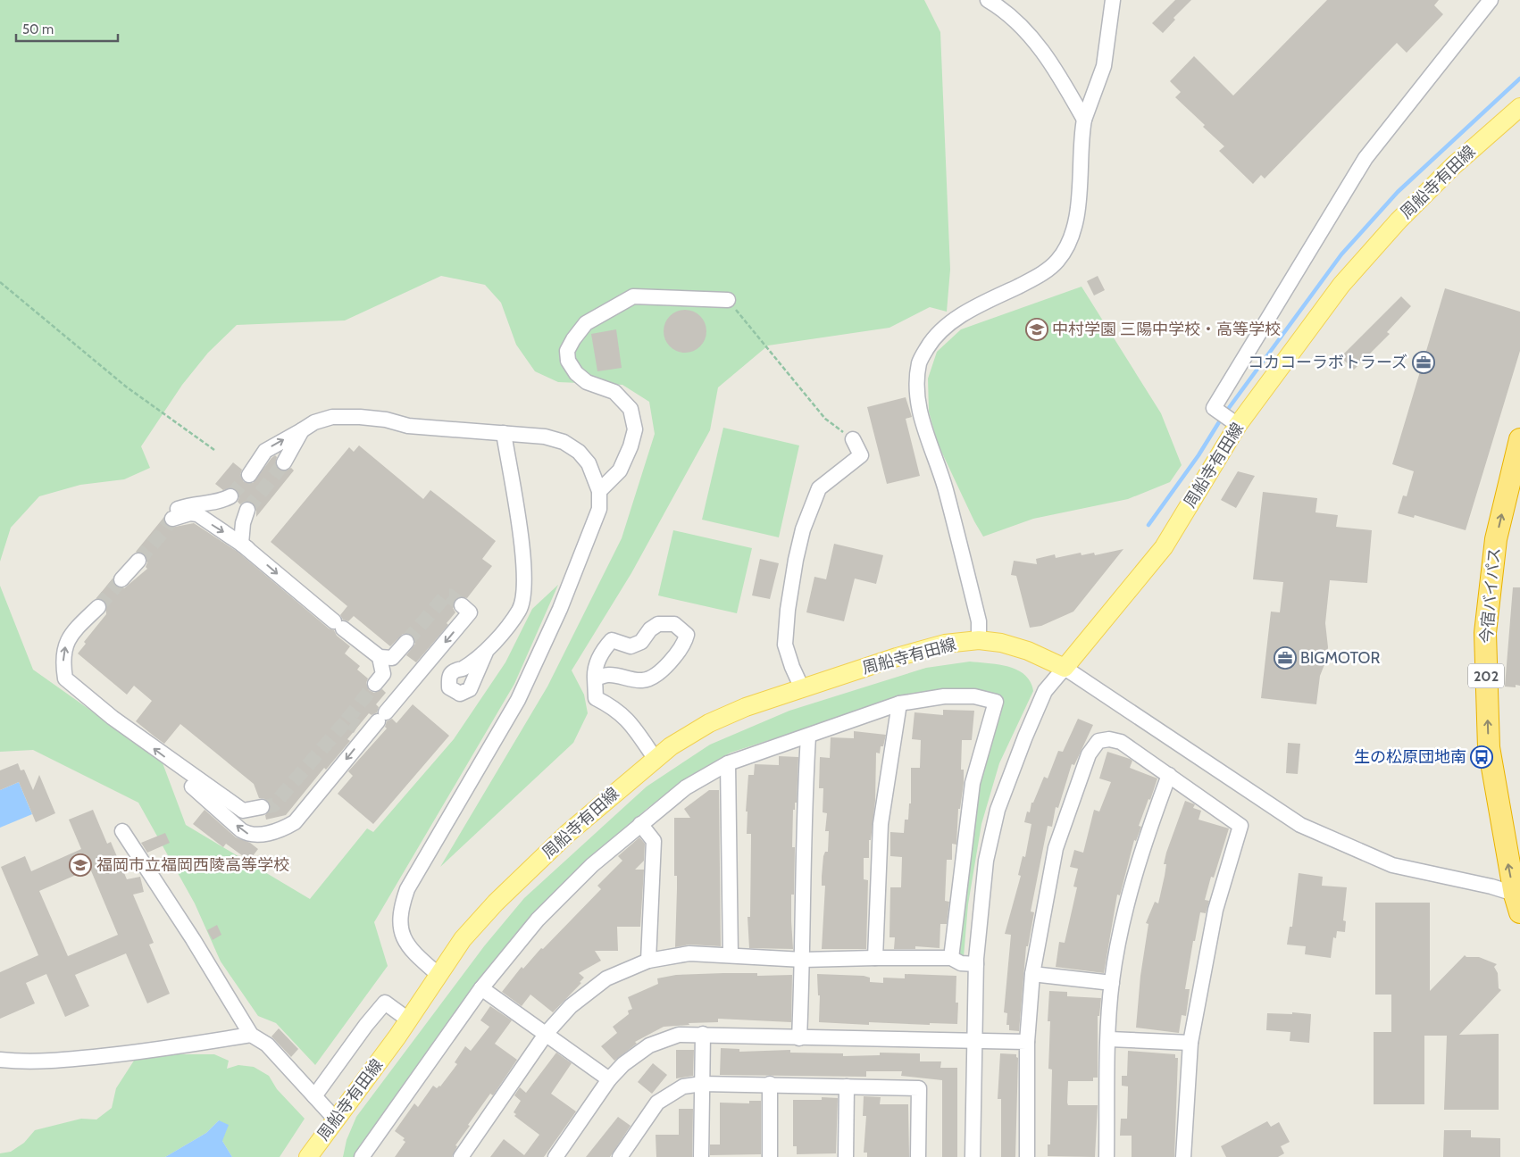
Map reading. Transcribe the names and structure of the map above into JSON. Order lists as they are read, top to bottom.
{
  "streets": {
    "highway": ["今宿バイパス", "202"],
    "main road": ["周船寺有田線"]
  },
  "one_way": ["今宿バイパス"],
  "places": {
    "school or university": ["中村学園 三陽中学校・高等学校", "福岡市立福岡西陵高等学校"],
    "office": ["コカコーラボトラーズ", "BIGMOTOR"],
    "bus stop": ["生の松原団地南"]
  },
  "scale_bar": "50 m"
}
